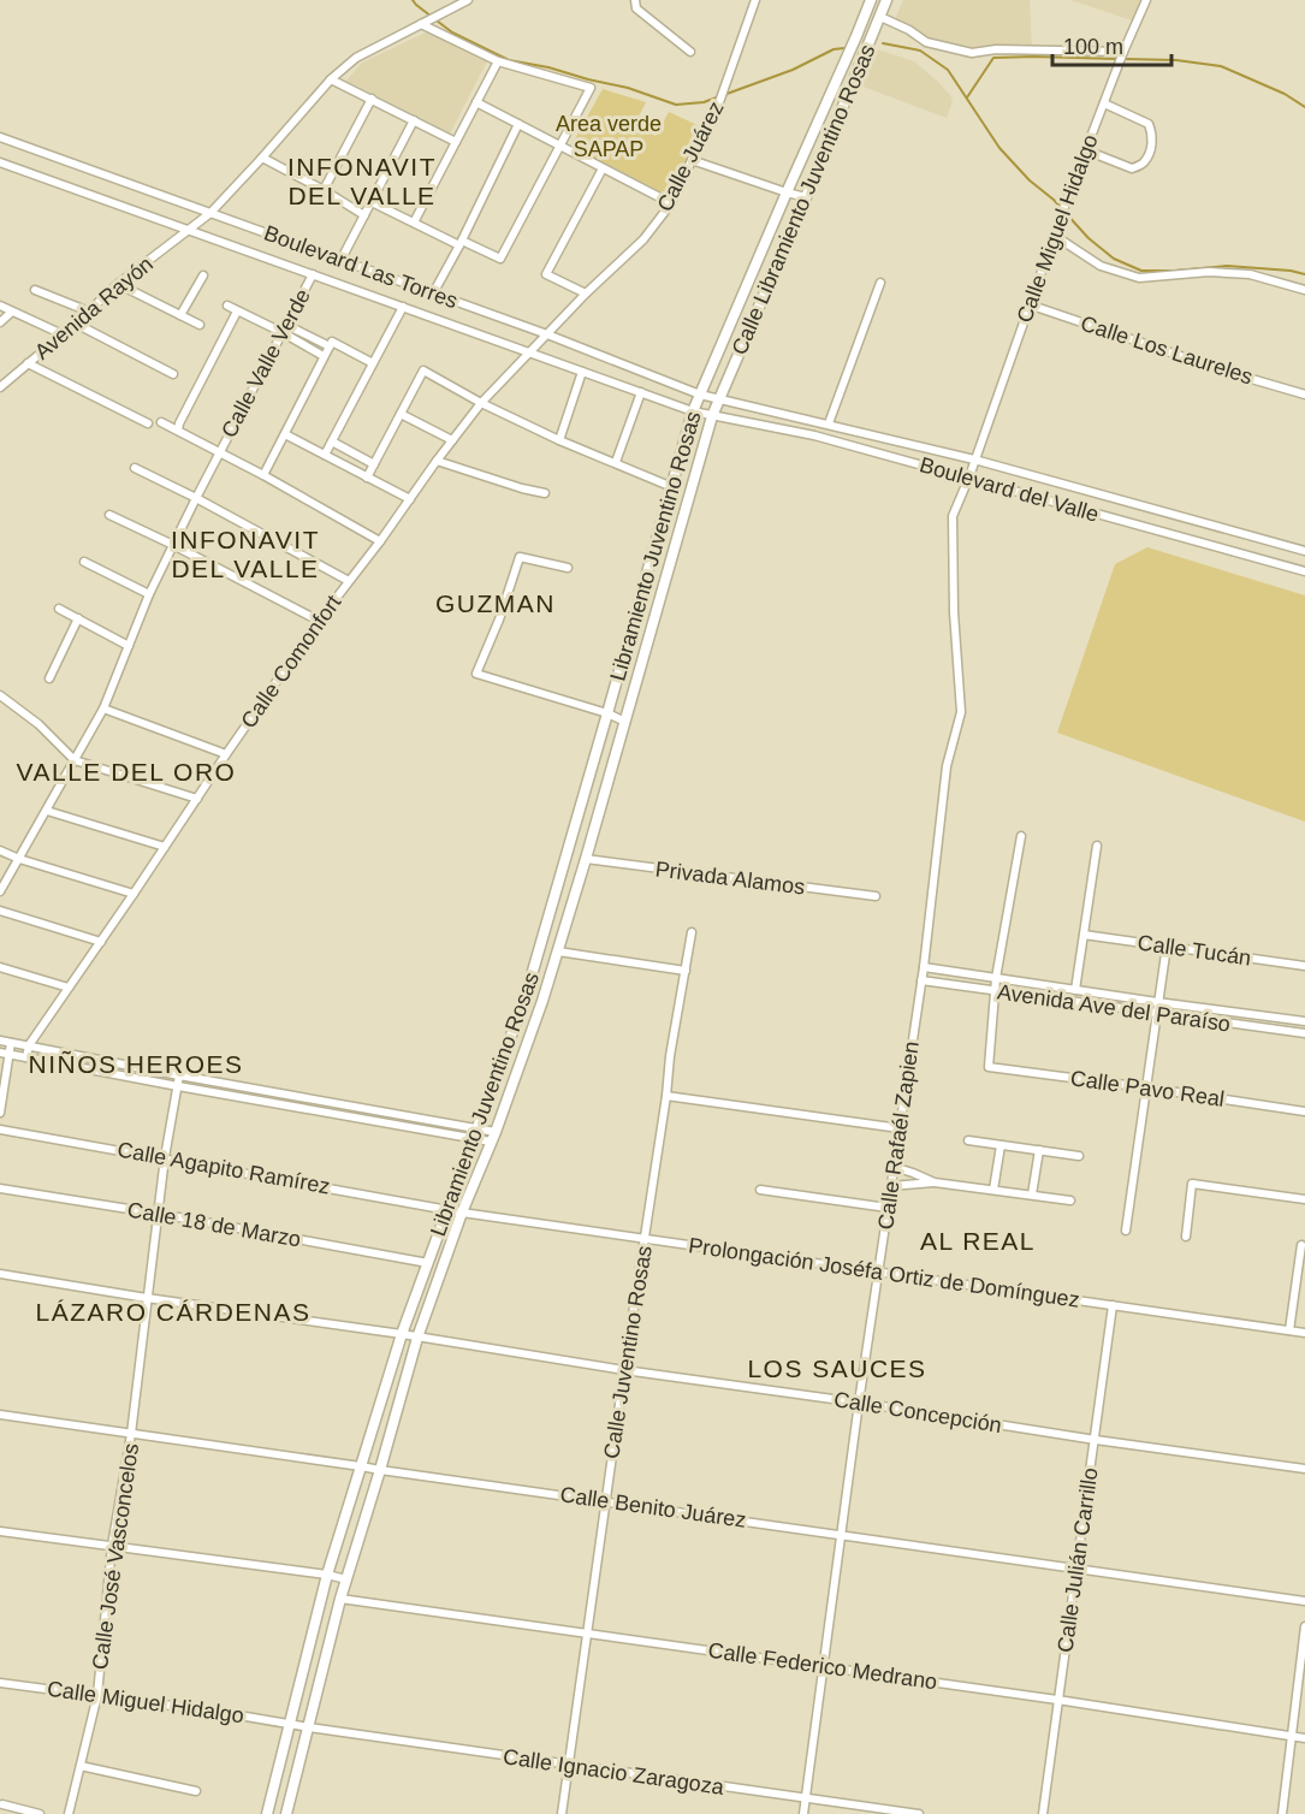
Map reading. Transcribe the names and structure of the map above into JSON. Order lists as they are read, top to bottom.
{
  "streets": {
    "main road": ["Calle Libramiento Juventino Rosas", "Libramiento Juventino Rosas"],
    "street": [
      "Calle Juárez",
      "Calle Miguel Hidalgo",
      "Boulevard Las Torres",
      "Avenida Rayón",
      "Calle Los Laureles",
      "Calle Valle Verde",
      "Boulevard del Valle",
      "Calle Comonfort",
      "Privada Alamos",
      "Calle Tucán",
      "Avenida Ave del Paraíso",
      "Calle Pavo Real",
      "Calle Rafaél Zapien",
      "Calle Agapito Ramírez",
      "Calle 18 de Marzo",
      "Prolongación Joséfa Ortiz de Domínguez",
      "Calle Juventino Rosas",
      "Calle Concepción",
      "Calle Benito Juárez",
      "Calle José Vasconcelos",
      "Calle Julián Carrillo",
      "Calle Federico Medrano",
      "Calle Ignacio Zaragoza"
    ]
  },
  "crossings": [
    ["Calle Juárez", "Boulevard Las Torres"],
    ["Calle Juárez", "Calle Comonfort"],
    ["Calle Libramiento Juventino Rosas", "Boulevard Las Torres"],
    ["Calle Libramiento Juventino Rosas", "Boulevard del Valle"],
    ["Calle Libramiento Juventino Rosas", "Libramiento Juventino Rosas"],
    ["Calle Miguel Hidalgo", "Calle Los Laureles"],
    ["Calle Miguel Hidalgo", "Boulevard del Valle"],
    ["Calle Miguel Hidalgo", "Libramiento Juventino Rosas"],
    ["Calle Miguel Hidalgo", "Calle Rafaél Zapien"],
    ["Calle Miguel Hidalgo", "Calle José Vasconcelos"],
    ["Calle Miguel Hidalgo", "Calle Ignacio Zaragoza"],
    ["Boulevard Las Torres", "Avenida Rayón"],
    ["Boulevard Las Torres", "Calle Valle Verde"],
    ["Boulevard Las Torres", "Boulevard del Valle"],
    ["Boulevard Las Torres", "Libramiento Juventino Rosas"],
    ["Boulevard Las Torres", "Calle Comonfort"],
    ["Boulevard del Valle", "Libramiento Juventino Rosas"],
    ["Boulevard del Valle", "Calle Rafaél Zapien"],
    ["Libramiento Juventino Rosas", "Privada Alamos"],
    ["Libramiento Juventino Rosas", "Calle Agapito Ramírez"],
    ["Libramiento Juventino Rosas", "Calle 18 de Marzo"],
    ["Libramiento Juventino Rosas", "Prolongación Joséfa Ortiz de Domínguez"],
    ["Libramiento Juventino Rosas", "Calle Concepción"],
    ["Libramiento Juventino Rosas", "Calle Benito Juárez"],
    ["Libramiento Juventino Rosas", "Calle Federico Medrano"],
    ["Libramiento Juventino Rosas", "Calle Ignacio Zaragoza"],
    ["Avenida Ave del Paraíso", "Calle Pavo Real"],
    ["Avenida Ave del Paraíso", "Calle Rafaél Zapien"],
    ["Calle Rafaél Zapien", "Prolongación Joséfa Ortiz de Domínguez"],
    ["Calle Rafaél Zapien", "Calle Concepción"],
    ["Calle Rafaél Zapien", "Calle Benito Juárez"],
    ["Calle Rafaél Zapien", "Calle Federico Medrano"],
    ["Calle Rafaél Zapien", "Calle Ignacio Zaragoza"],
    ["Calle Agapito Ramírez", "Prolongación Joséfa Ortiz de Domínguez"],
    ["Calle Agapito Ramírez", "Calle José Vasconcelos"],
    ["Calle 18 de Marzo", "Calle José Vasconcelos"],
    ["Prolongación Joséfa Ortiz de Domínguez", "Calle Juventino Rosas"],
    ["Prolongación Joséfa Ortiz de Domínguez", "Calle Julián Carrillo"],
    ["Calle Juventino Rosas", "Calle Concepción"],
    ["Calle Juventino Rosas", "Calle Benito Juárez"],
    ["Calle Juventino Rosas", "Calle Federico Medrano"],
    ["Calle Juventino Rosas", "Calle Ignacio Zaragoza"],
    ["Calle Concepción", "Calle José Vasconcelos"],
    ["Calle Concepción", "Calle Julián Carrillo"],
    ["Calle Benito Juárez", "Calle José Vasconcelos"],
    ["Calle Benito Juárez", "Calle Julián Carrillo"],
    ["Calle Julián Carrillo", "Calle Federico Medrano"]
  ],
  "districts": [
    "INFONAVIT DEL VALLE",
    "INFONAVIT DEL VALLE",
    "GUZMAN",
    "VALLE DEL ORO",
    "NIÑOS HEROES",
    "AL REAL",
    "LÁZARO CÁRDENAS",
    "LOS SAUCES"
  ],
  "parks": ["Area verde SAPAP"],
  "scale_bar": "100 m"
}
